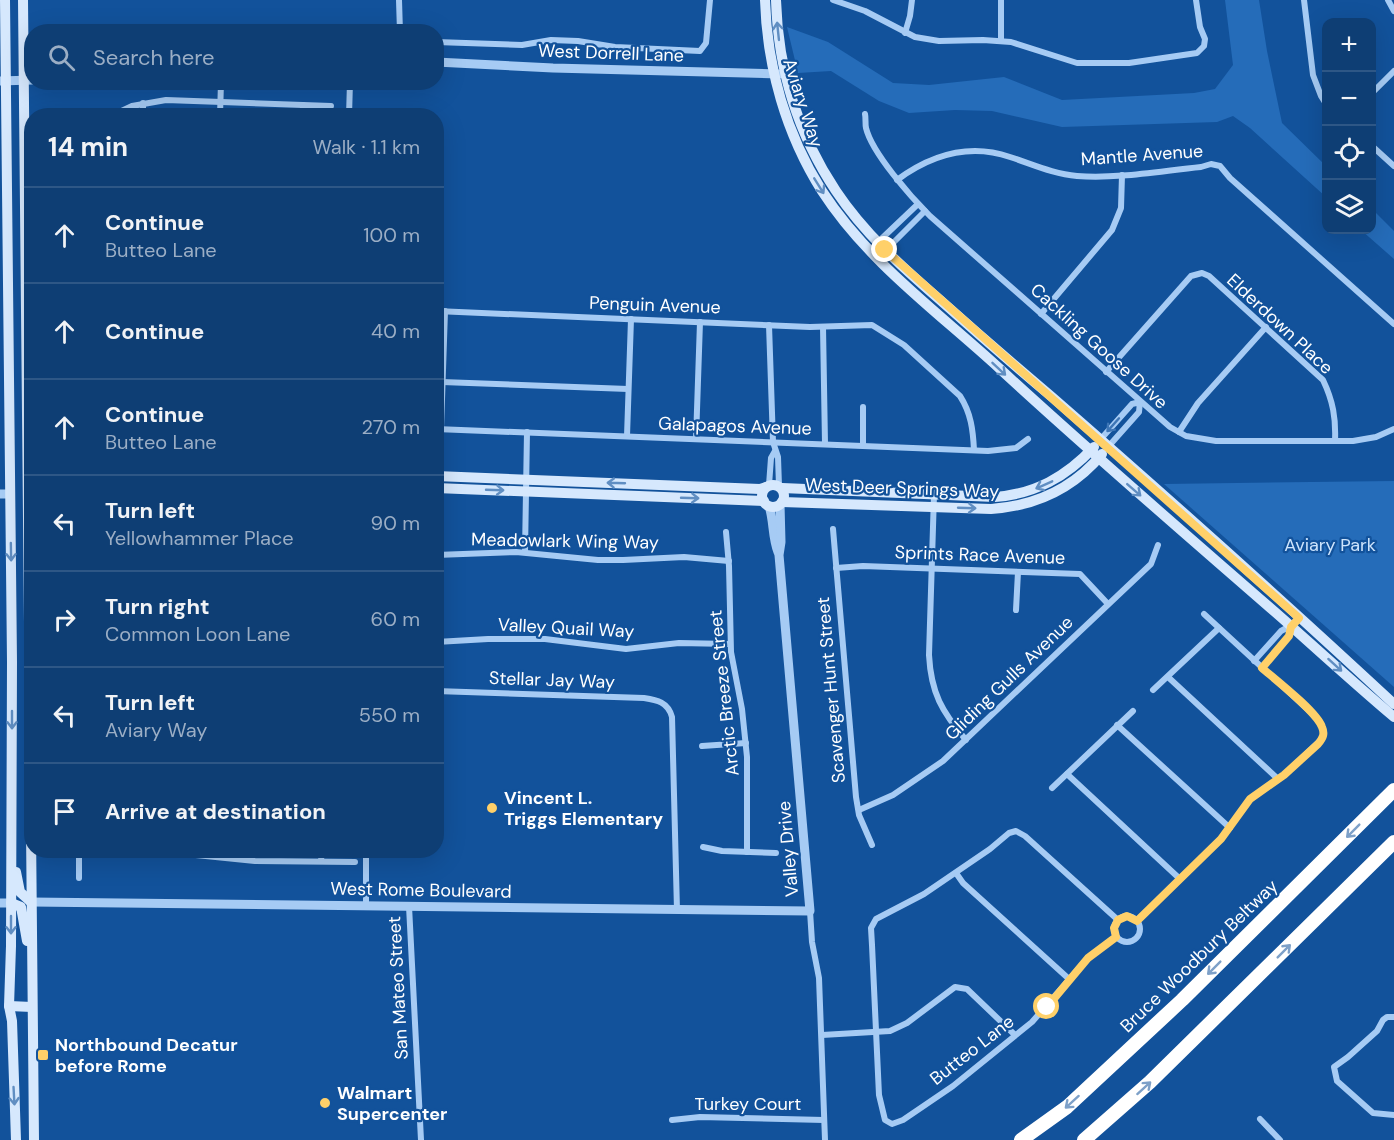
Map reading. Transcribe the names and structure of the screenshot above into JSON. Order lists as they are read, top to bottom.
{
  "streets": {
    "highway": ["Bruce Woodbury Beltway"],
    "main road": ["Aviary Way", "West Deer Springs Way"],
    "street": [
      "West Dorrell Lane",
      "Mantle Avenue",
      "Penguin Avenue",
      "Elderdown Place",
      "Cackling Goose Drive",
      "Galapagos Avenue",
      "Meadowlark Wing Way",
      "Sprints Race Avenue",
      "Valley Quail Way",
      "Gliding Gulls Avenue",
      "Stellar Jay Way",
      "Scavenger Hunt Street",
      "Arctic Breeze Street",
      "Valley Drive",
      "West Rome Boulevard",
      "San Mateo Street",
      "Butteo Lane",
      "Turkey Court"
    ]
  },
  "crossings": [
    ["West Dorrell Lane", "Aviary Way"],
    ["Aviary Way", "West Deer Springs Way"],
    ["Mantle Avenue", "Cackling Goose Drive"],
    ["Penguin Avenue", "Galapagos Avenue"],
    ["Elderdown Place", "Cackling Goose Drive"],
    ["West Deer Springs Way", "Valley Drive"],
    ["Meadowlark Wing Way", "Arctic Breeze Street"],
    ["Sprints Race Avenue", "Gliding Gulls Avenue"],
    ["Sprints Race Avenue", "Scavenger Hunt Street"],
    ["Valley Quail Way", "Arctic Breeze Street"],
    ["Gliding Gulls Avenue", "Scavenger Hunt Street"],
    ["Stellar Jay Way", "West Rome Boulevard"],
    ["Valley Drive", "West Rome Boulevard"],
    ["Valley Drive", "Turkey Court"],
    ["West Rome Boulevard", "San Mateo Street"]
  ],
  "parks": ["Aviary Park"],
  "places": {
    "other": ["Vincent L. Triggs Elementary", "Walmart Supercenter"],
    "transit": ["Northbound Decatur before Rome"]
  },
  "page": {
    "map_buttons": ["+", "−"],
    "search": "Search here",
    "heading": ["14 min", "Walk · 1.1 km"],
    "list": [
      ["Continue", "Butteo Lane", "100 m"],
      ["Continue", "40 m"],
      ["Continue", "Butteo Lane", "270 m"],
      ["Turn left", "Yellowhammer Place", "90 m"],
      ["Turn right", "Common Loon Lane", "60 m"],
      ["Turn left", "Aviary Way", "550 m"],
      "Arrive at destination"
    ]
  }
}
